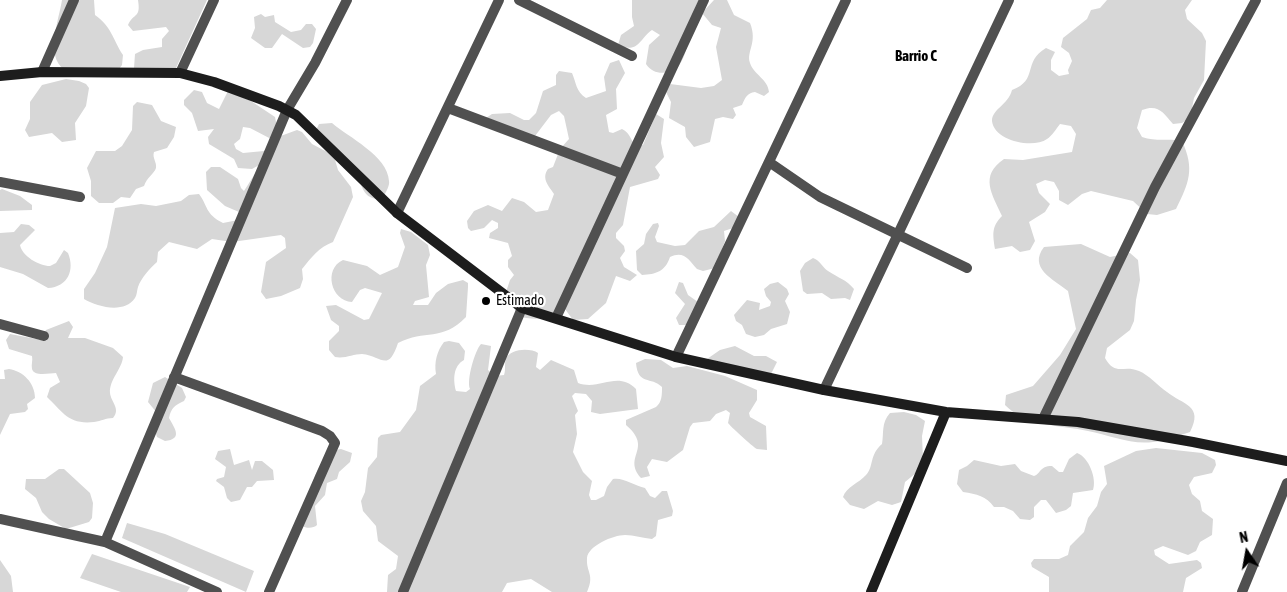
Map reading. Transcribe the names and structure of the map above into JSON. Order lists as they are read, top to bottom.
{
  "districts": ["Barrio C"],
  "places": ["Estimado"],
  "north": "top"
}
